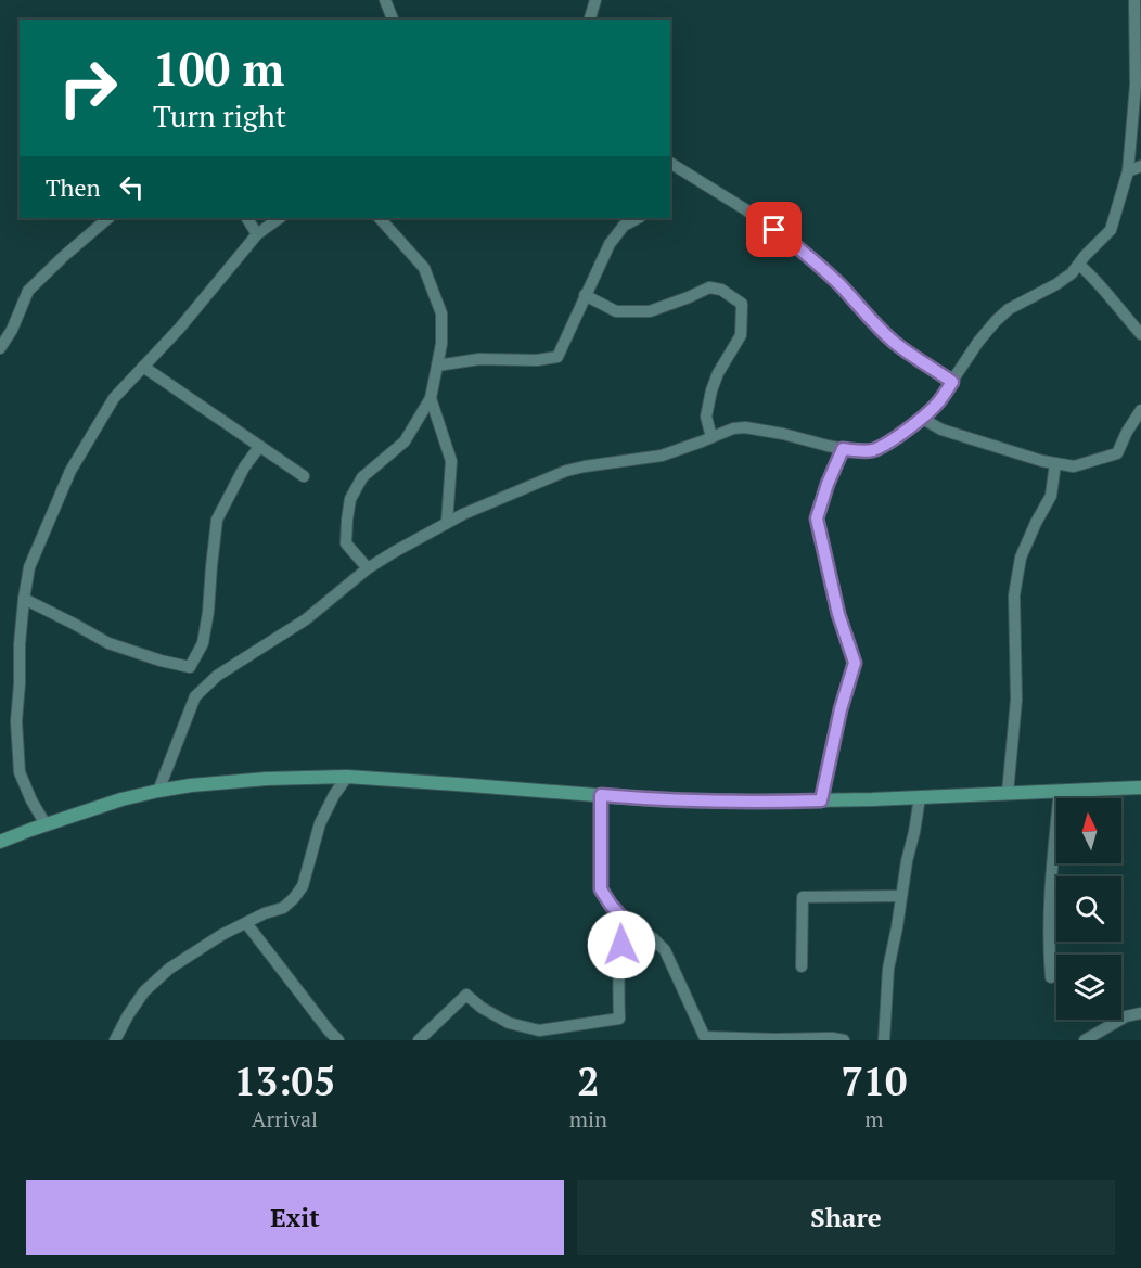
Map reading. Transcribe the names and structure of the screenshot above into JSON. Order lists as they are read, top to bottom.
{
  "north": "top",
  "page": {
    "turn": ["100 m", "Turn right"],
    "then": "Then",
    "eta": [
      "13:05",
      "Arrival",
      "2",
      "min",
      "710",
      "m"
    ],
    "buttons": ["Exit", "Share"]
  }
}
